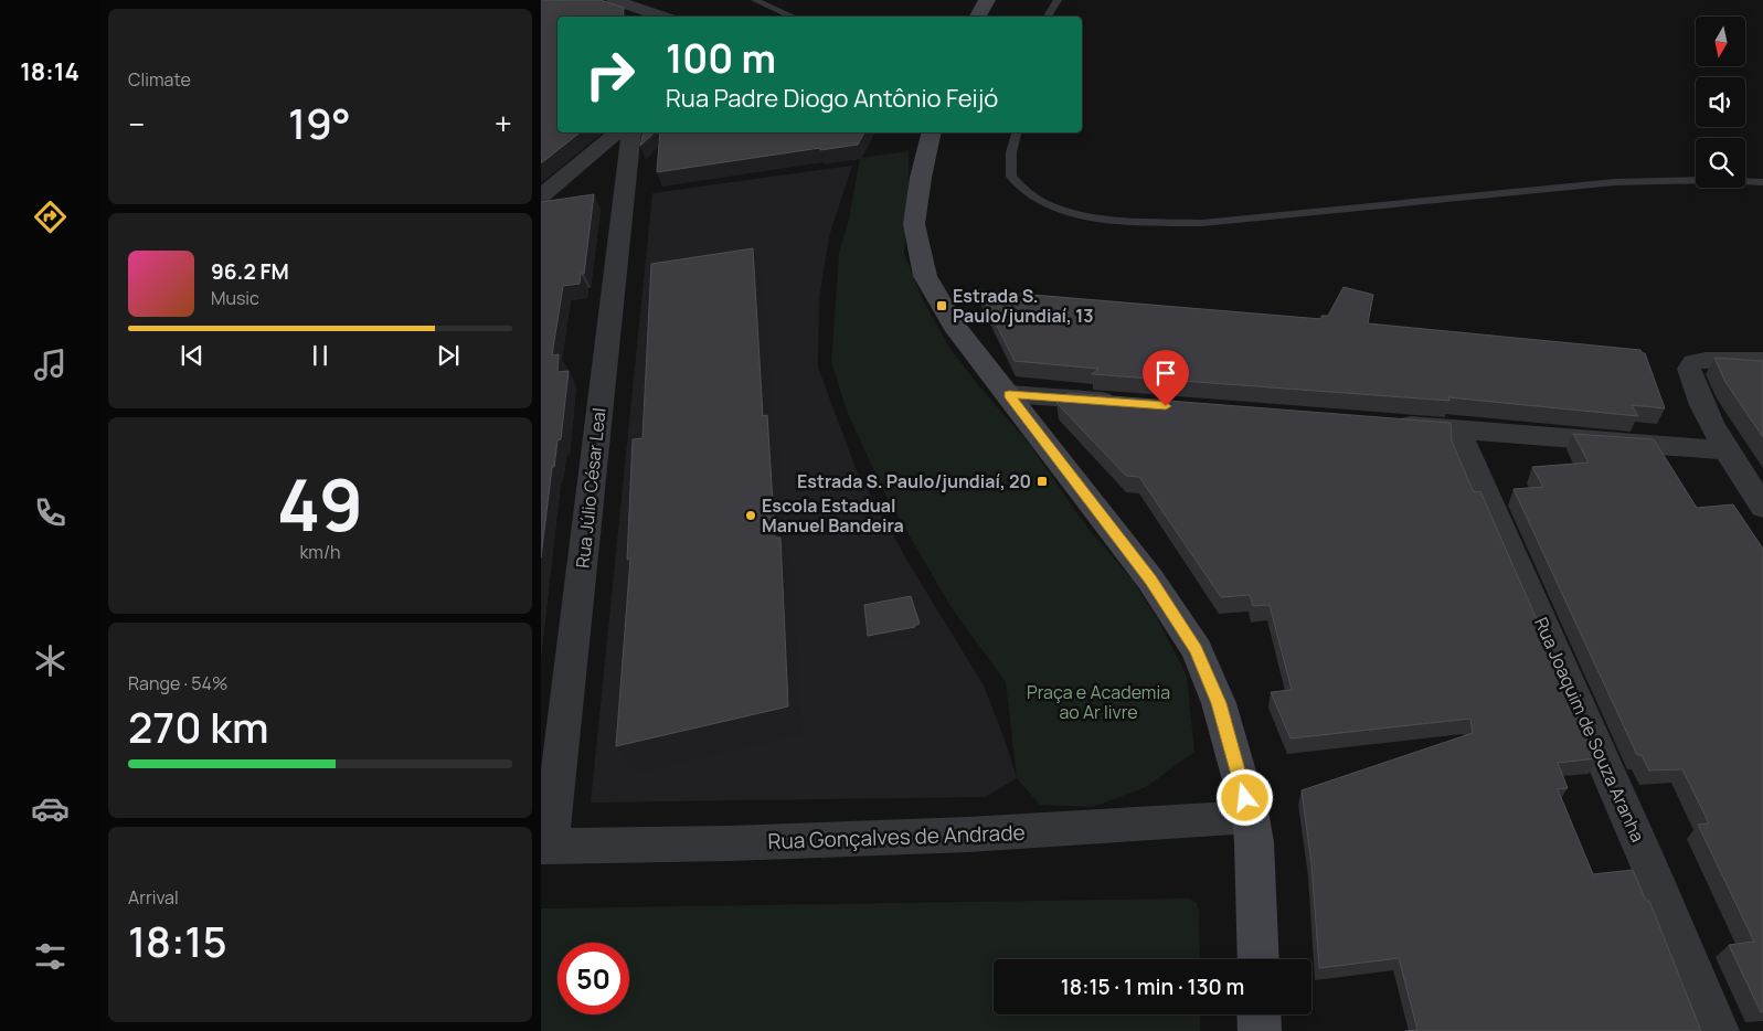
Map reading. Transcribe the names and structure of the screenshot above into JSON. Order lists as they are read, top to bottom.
{
  "streets": {
    "street": ["Rua Júlio César Leal", "Rua Joaquim de Souza Aranha", "Rua Gonçalves de Andrade"]
  },
  "crossings": [
    ["Rua Júlio César Leal", "Rua Gonçalves de Andrade"]
  ],
  "parks": ["Praça e Academia ao Ar livre"],
  "places": {
    "transit": ["Estrada S. Paulo/jundiaí, 13", "Estrada S. Paulo/jundiaí, 20"],
    "other": ["Escola Estadual Manuel Bandeira"]
  },
  "north": "bottom",
  "page": {
    "tabs": "18:14",
    "tile": [
      "Climate",
      ["49", "km/h"],
      ["Range · 54%", "270 km"],
      ["Arrival", "18:15"]
    ],
    "turn": ["100 m", "Rua Padre Diogo Antônio Feijó"],
    "heat": ["−", "19°", "+"],
    "song": ["96.2 FM", "Music"],
    "limit": "50",
    "trip": "18:15 · 1 min · 130 m"
  }
}
